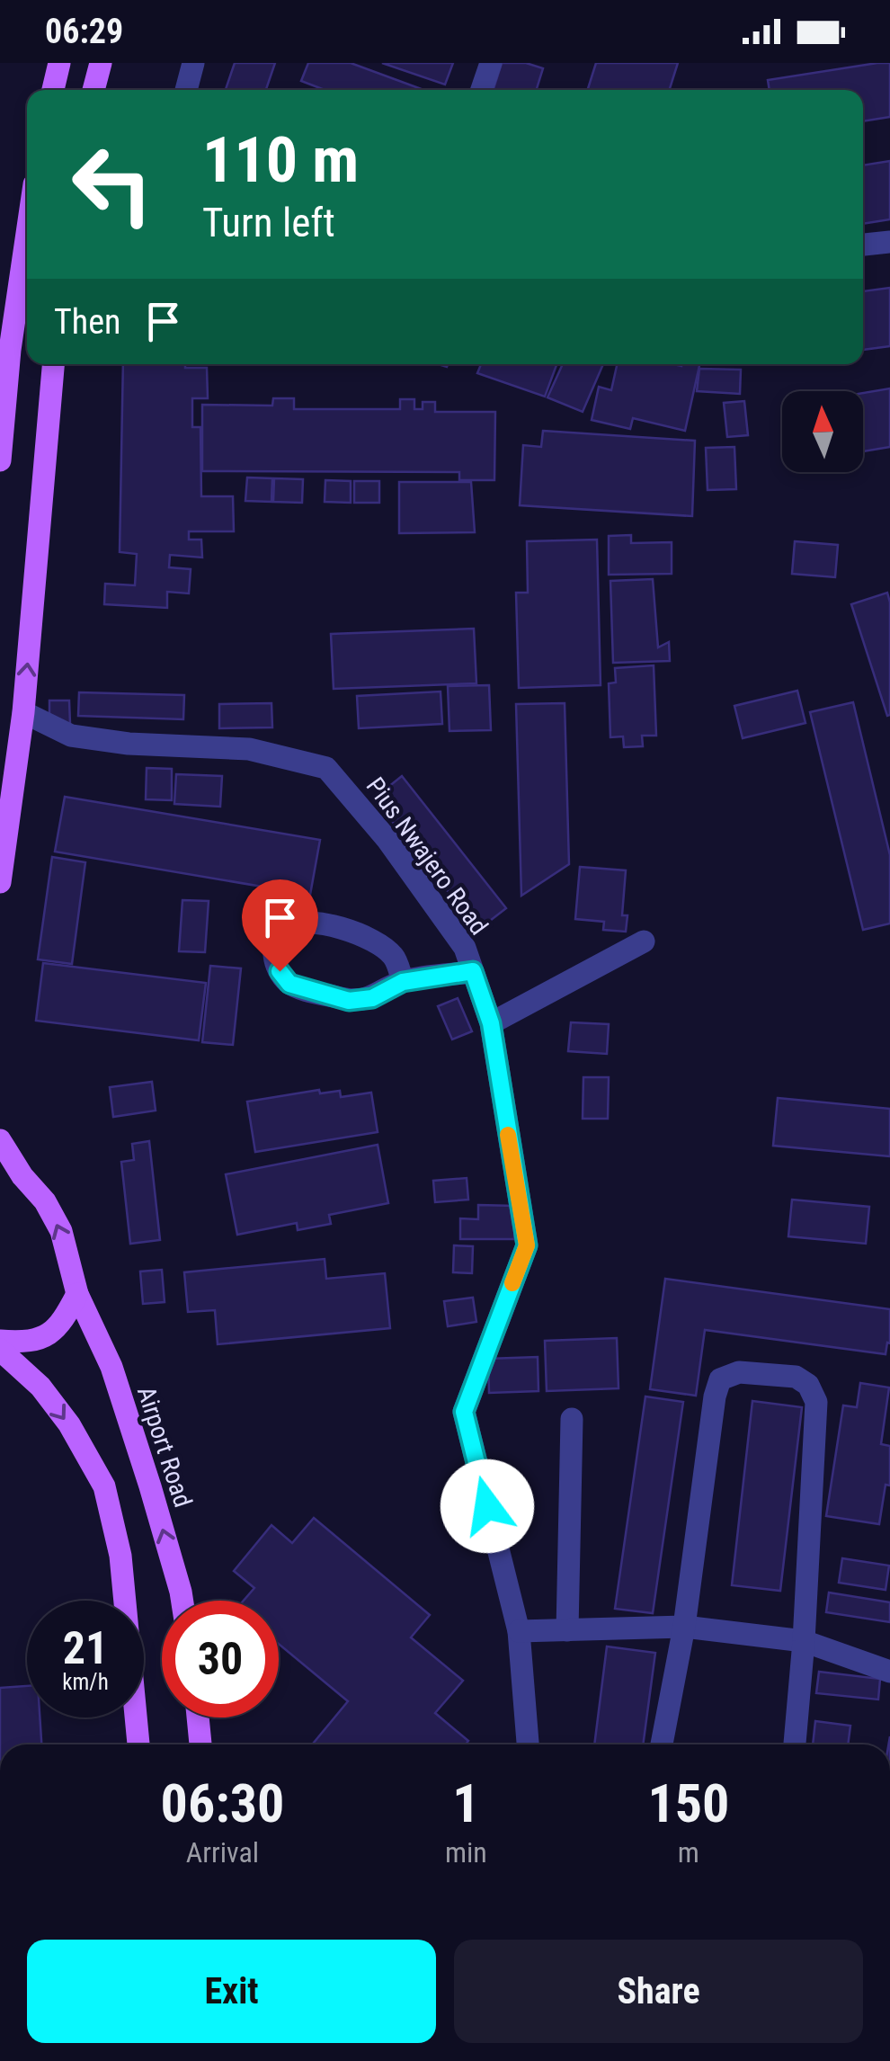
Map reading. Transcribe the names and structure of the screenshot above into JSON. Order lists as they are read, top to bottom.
{
  "streets": {
    "main road": ["Airport Road"],
    "street": ["Pius Nwajero Road"]
  },
  "north": "top",
  "page": {
    "status": "06:29",
    "turn": ["110 m", "Turn left"],
    "then": "Then",
    "speed": "21 km/h",
    "limit": "30",
    "eta": [
      "06:30",
      "Arrival",
      "1",
      "min",
      "150",
      "m"
    ],
    "buttons": ["Exit", "Share"]
  }
}
